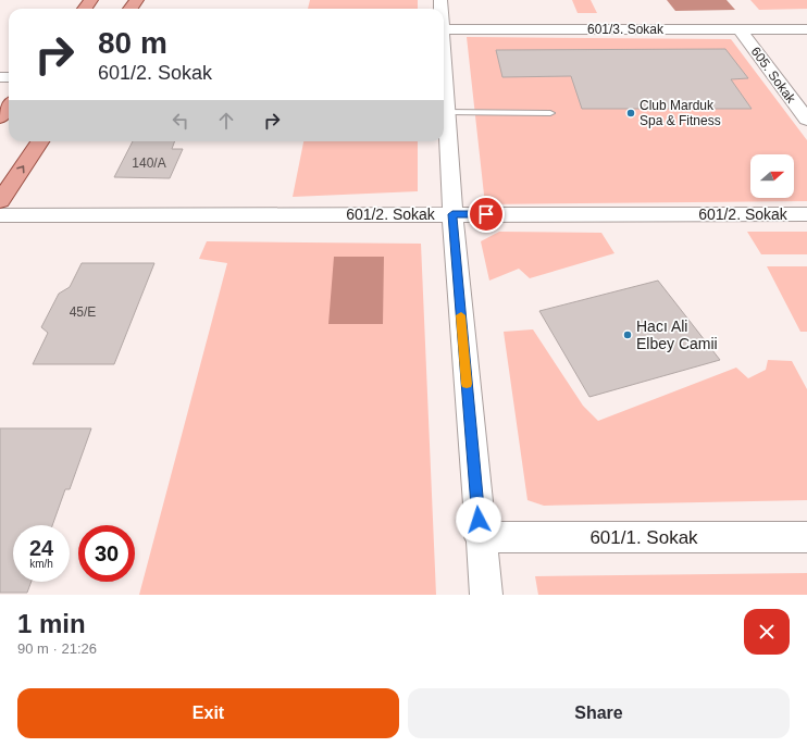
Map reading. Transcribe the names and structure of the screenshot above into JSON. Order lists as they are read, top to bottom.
{
  "streets": {
    "street": [
      "601/3. Sokak",
      "605. Sokak",
      "601/2. Sokak",
      "601/1. Sokak"
    ]
  },
  "crossings": [
    ["601/3. Sokak", "605. Sokak"]
  ],
  "places": ["Club Marduk Spa & Fitness", "Hacı Ali Elbey Camii"],
  "house_numbers": ["140/A", "45/E"],
  "north": "right",
  "page": {
    "turn": ["80 m", "601/2. Sokak"],
    "speed": "24 km/h",
    "limit": "30",
    "heading": ["1 min", "90 m · 21:26"],
    "buttons": ["Exit", "Share"]
  }
}
